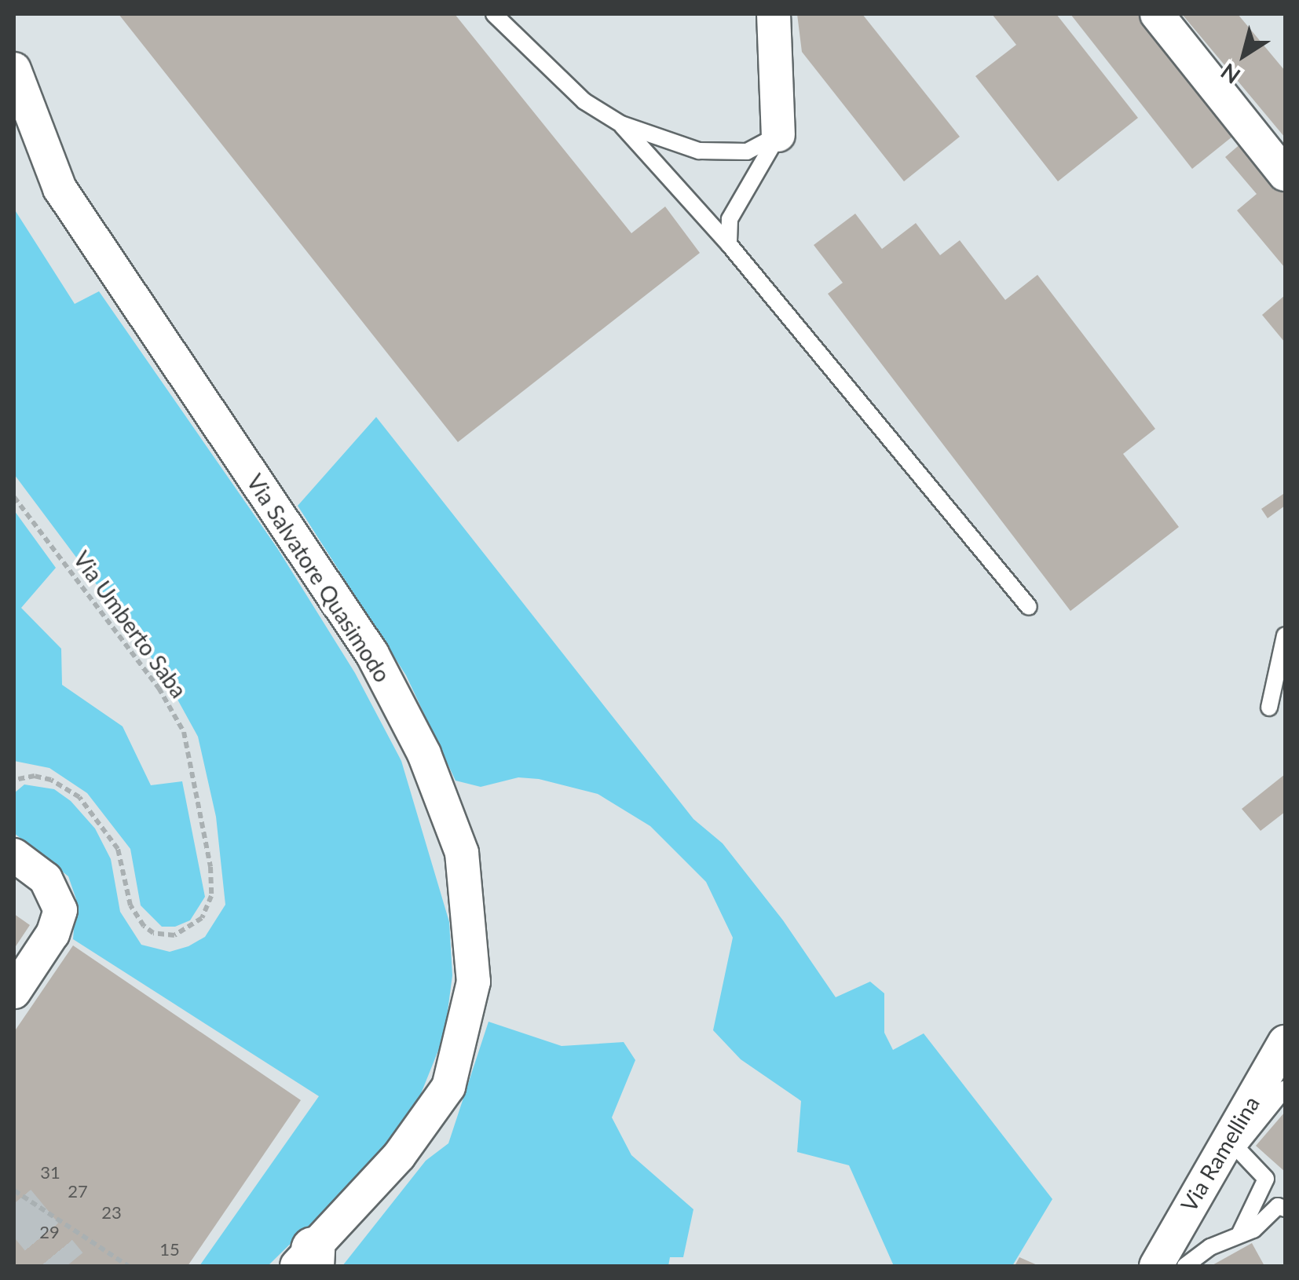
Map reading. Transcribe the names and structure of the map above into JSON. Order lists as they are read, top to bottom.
{
  "streets": {
    "street": ["Via Salvatore Quasimodo", "Via Ramellina"],
    "path": ["Via Umberto Saba"]
  },
  "house_numbers": [
    "31",
    "27",
    "23",
    "29",
    "15"
  ],
  "north": "bottom left"
}
